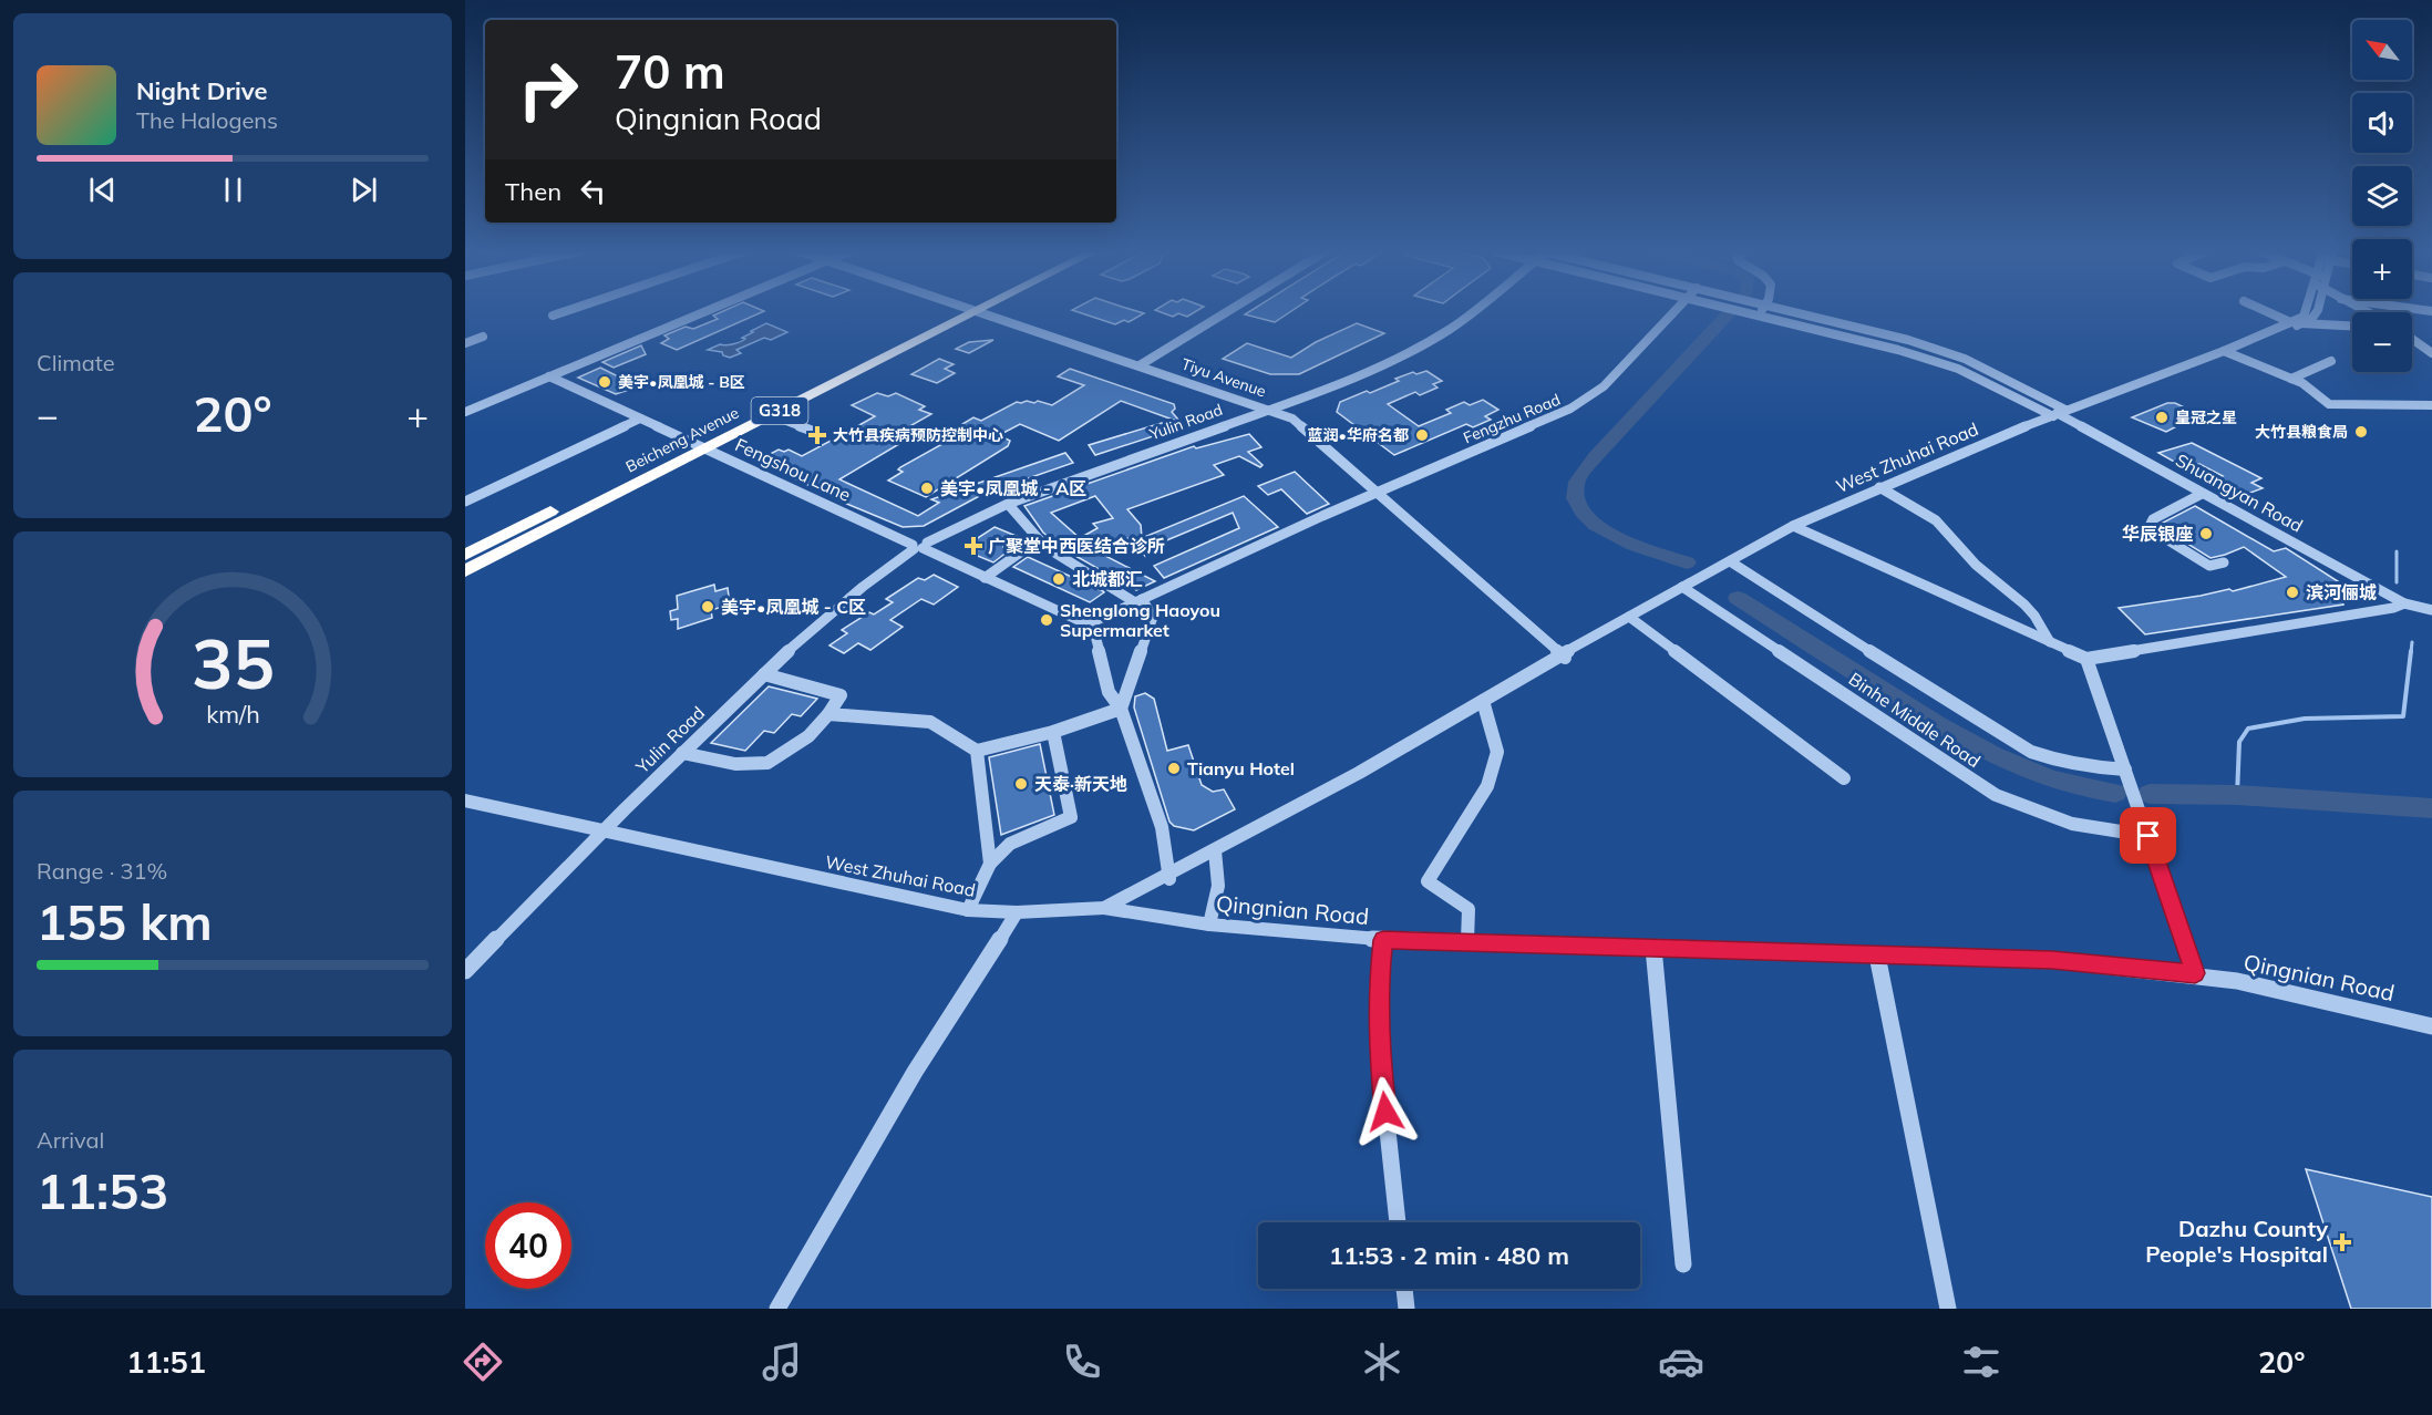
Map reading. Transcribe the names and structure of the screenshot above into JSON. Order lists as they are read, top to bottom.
{
  "streets": {
    "highway": ["G318", "Beicheng Avenue"],
    "street": [
      "Tiyu Avenue",
      "Fengzhu Road",
      "Yulin Road",
      "West Zhuhai Road",
      "Fengshou Lane",
      "Shuangyan Road",
      "Binhe Middle Road",
      "Qingnian Road"
    ]
  },
  "crossings": [
    ["Tiyu Avenue", "Fengzhu Road"],
    ["Tiyu Avenue", "Yulin Road"],
    ["Tiyu Avenue", "West Zhuhai Road"],
    ["Fengzhu Road", "Fengshou Lane"],
    ["Yulin Road", "West Zhuhai Road"],
    ["Yulin Road", "Fengshou Lane"],
    ["Beicheng Avenue", "Fengshou Lane"],
    ["West Zhuhai Road", "Shuangyan Road"],
    ["West Zhuhai Road", "Binhe Middle Road"],
    ["West Zhuhai Road", "Qingnian Road"]
  ],
  "places": {
    "other": [
      "美宇•凤凰城 - B区",
      "皇冠之星",
      "大竹县粮食局",
      "蓝润•华府名都",
      "美宇•凤凰城 - A区",
      "华辰银座",
      "北城都汇",
      "滨河俪城",
      "美宇•凤凰城 - C区",
      "Shenglong Haoyou Supermarket",
      "Tianyu Hotel",
      "天泰·新天地"
    ],
    "health": ["大竹县疾病预防控制中心", "广聚堂中西医结合诊所", "Dazhu County People's Hospital"]
  },
  "north": "top left",
  "page": {
    "map_buttons": ["+", "−"],
    "turn": ["70 m", "Qingnian Road"],
    "song": ["Night Drive", "The Halogens"],
    "then": "Then",
    "tile": [
      "Climate",
      ["Range · 31%", "155 km"],
      ["Arrival", "11:53"]
    ],
    "heat": ["−", "20°", "+"],
    "limit": "40",
    "trip": "11:53 · 2 min · 480 m",
    "tabs": ["11:51", "20°"],
    "gauge": ["35", "km/h"]
  }
}
